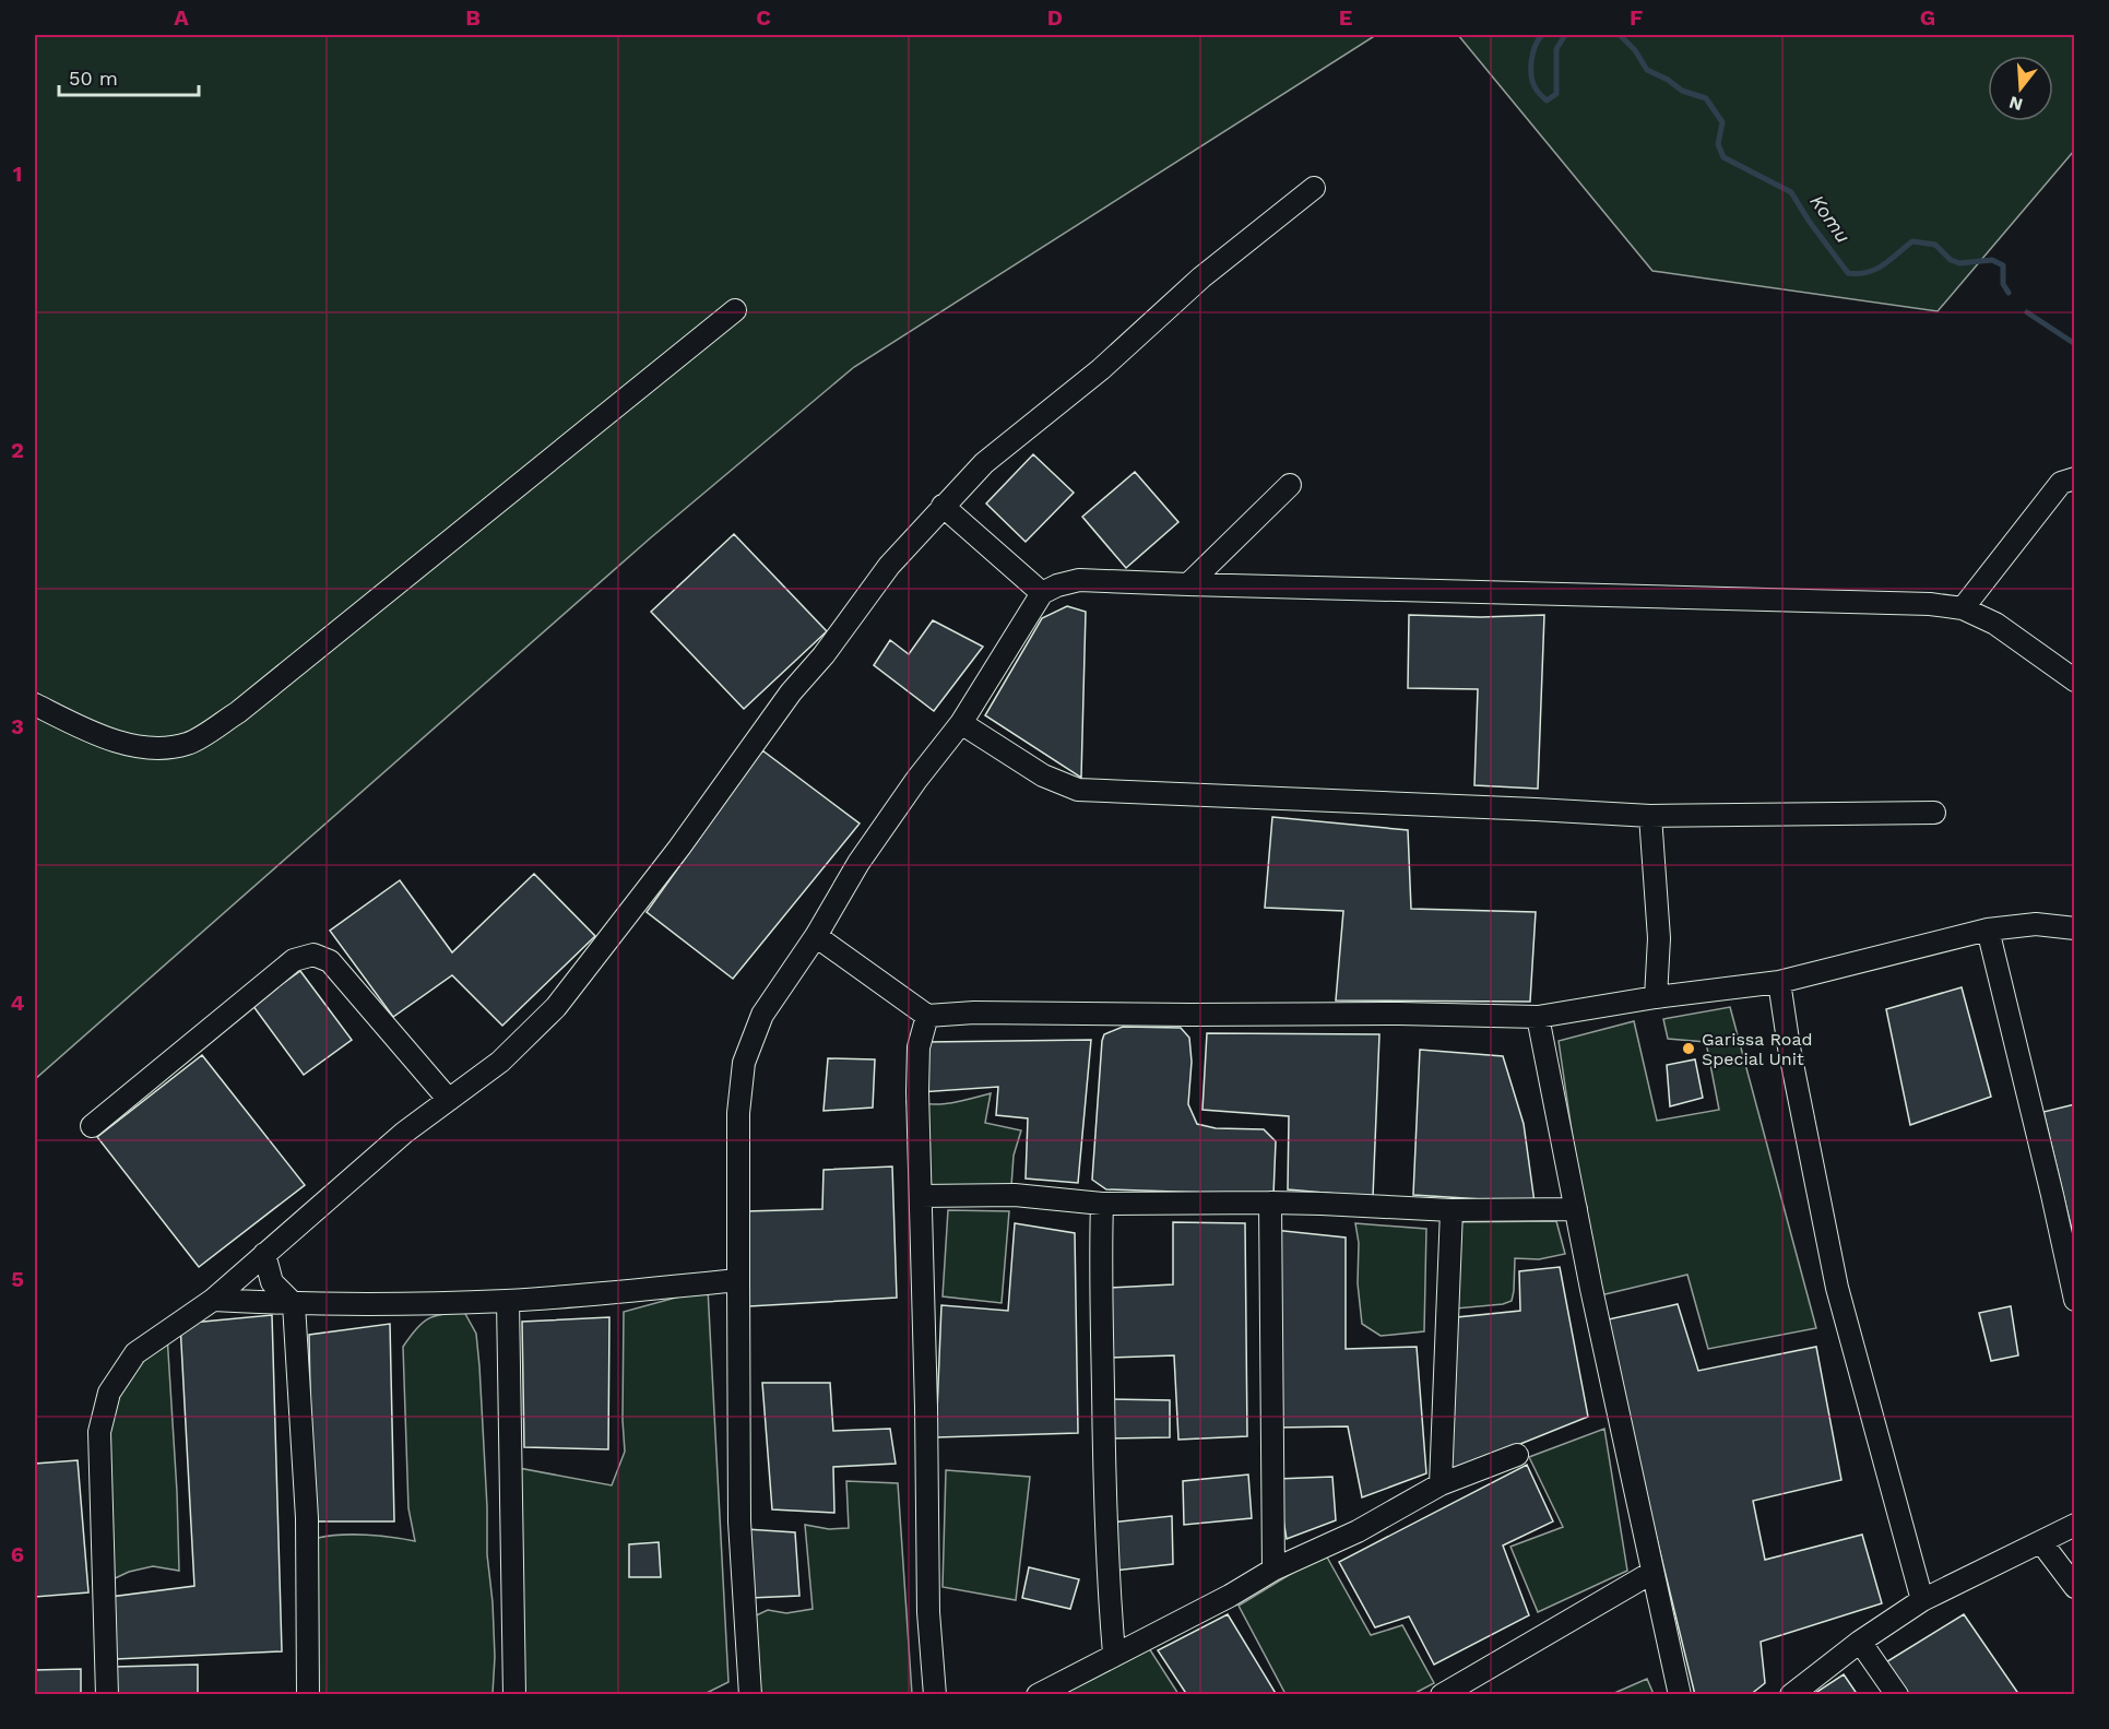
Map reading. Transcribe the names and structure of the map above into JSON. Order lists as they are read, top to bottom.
{
  "water": ["Komu"],
  "places": ["Garissa Road Special Unit"],
  "scale_bar": "50 m",
  "north": "bottom",
  "grid": {
    "columns": [
      "A",
      "B",
      "C",
      "D",
      "E",
      "F",
      "G"
    ],
    "rows": [
      "1",
      "2",
      "3",
      "4",
      "5",
      "6"
    ]
  }
}
